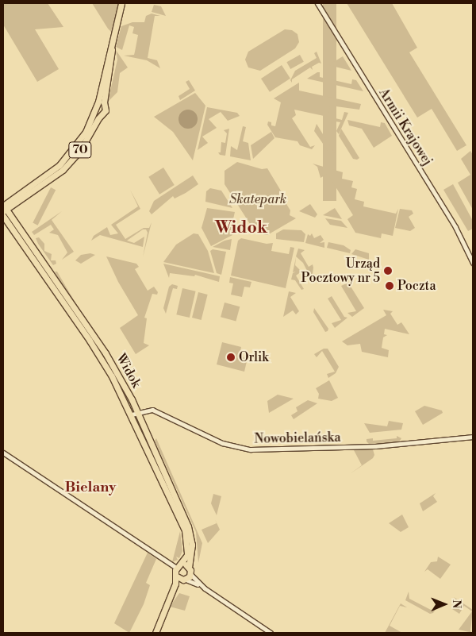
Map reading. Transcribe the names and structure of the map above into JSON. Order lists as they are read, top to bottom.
{
  "streets": {
    "main road": ["70", "Widok"],
    "street": ["Armii Krajowej", "Nowobielańska"]
  },
  "crossings": [
    ["70", "Widok"],
    ["Widok", "Nowobielańska"]
  ],
  "districts": ["Widok", "Bielany"],
  "parks": ["Skatepark"],
  "places": ["Urząd Pocztowy nr 5", "Poczta", "Orlik"],
  "north": "right"
}
